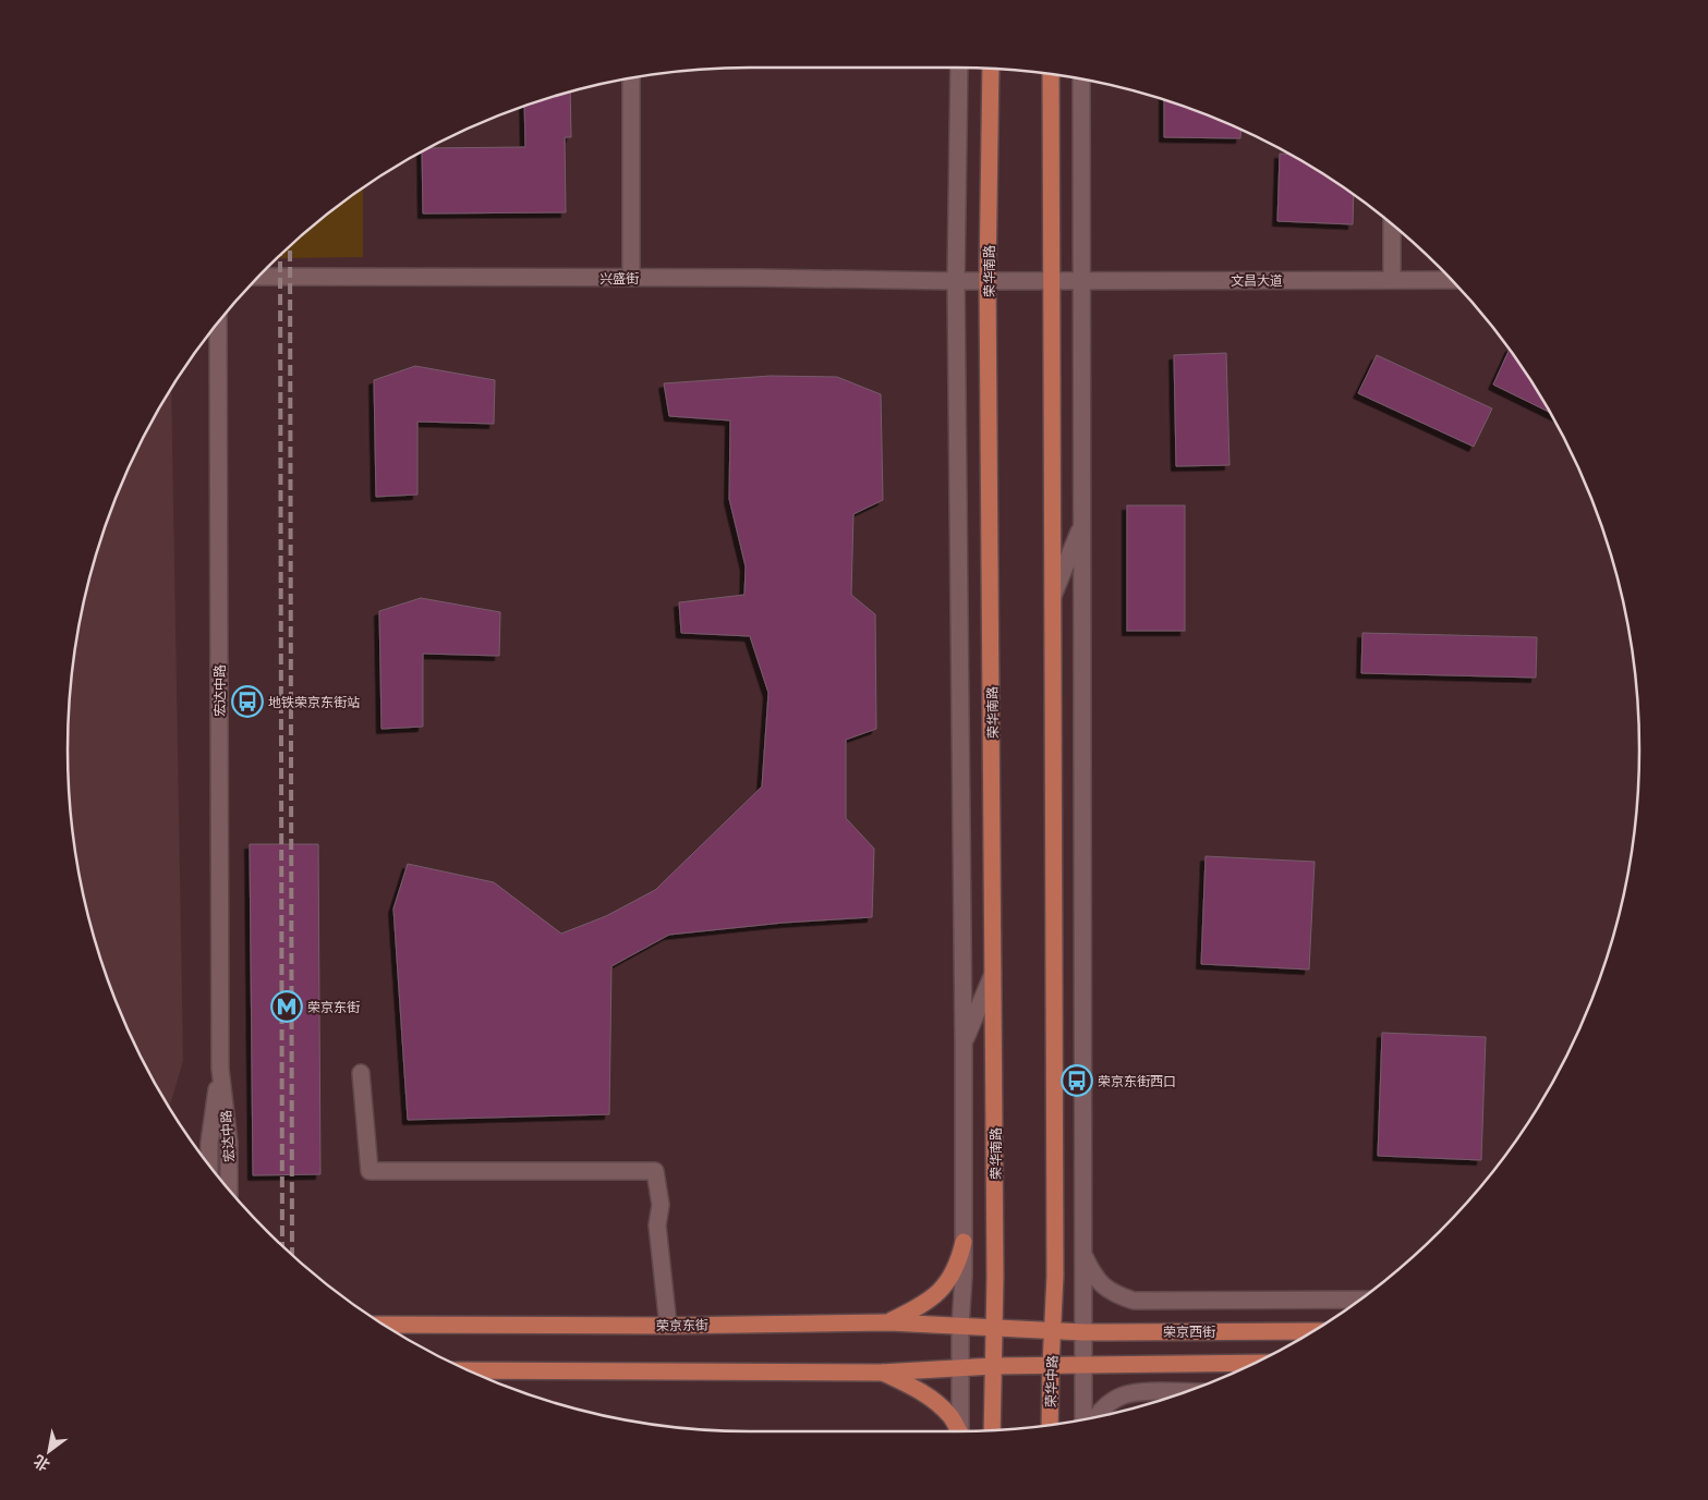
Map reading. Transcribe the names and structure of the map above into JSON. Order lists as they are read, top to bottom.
{
  "streets": {
    "main road": [
      "荣华南路",
      "荣京东街",
      "荣京西街",
      "荣华中路"
    ],
    "street": ["兴盛街", "文昌大道", "宏达中路"]
  },
  "crossings": [
    ["荣华南路", "兴盛街"],
    ["荣华南路", "荣京东街"],
    ["兴盛街", "文昌大道"],
    ["荣京东街", "荣京西街"],
    ["荣京东街", "荣华中路"],
    ["荣京西街", "荣华中路"]
  ],
  "places": {
    "bus stop": ["地铁荣京东街站", "荣京东街西口"],
    "metro station": ["荣京东街"]
  },
  "north": "bottom left"
}
